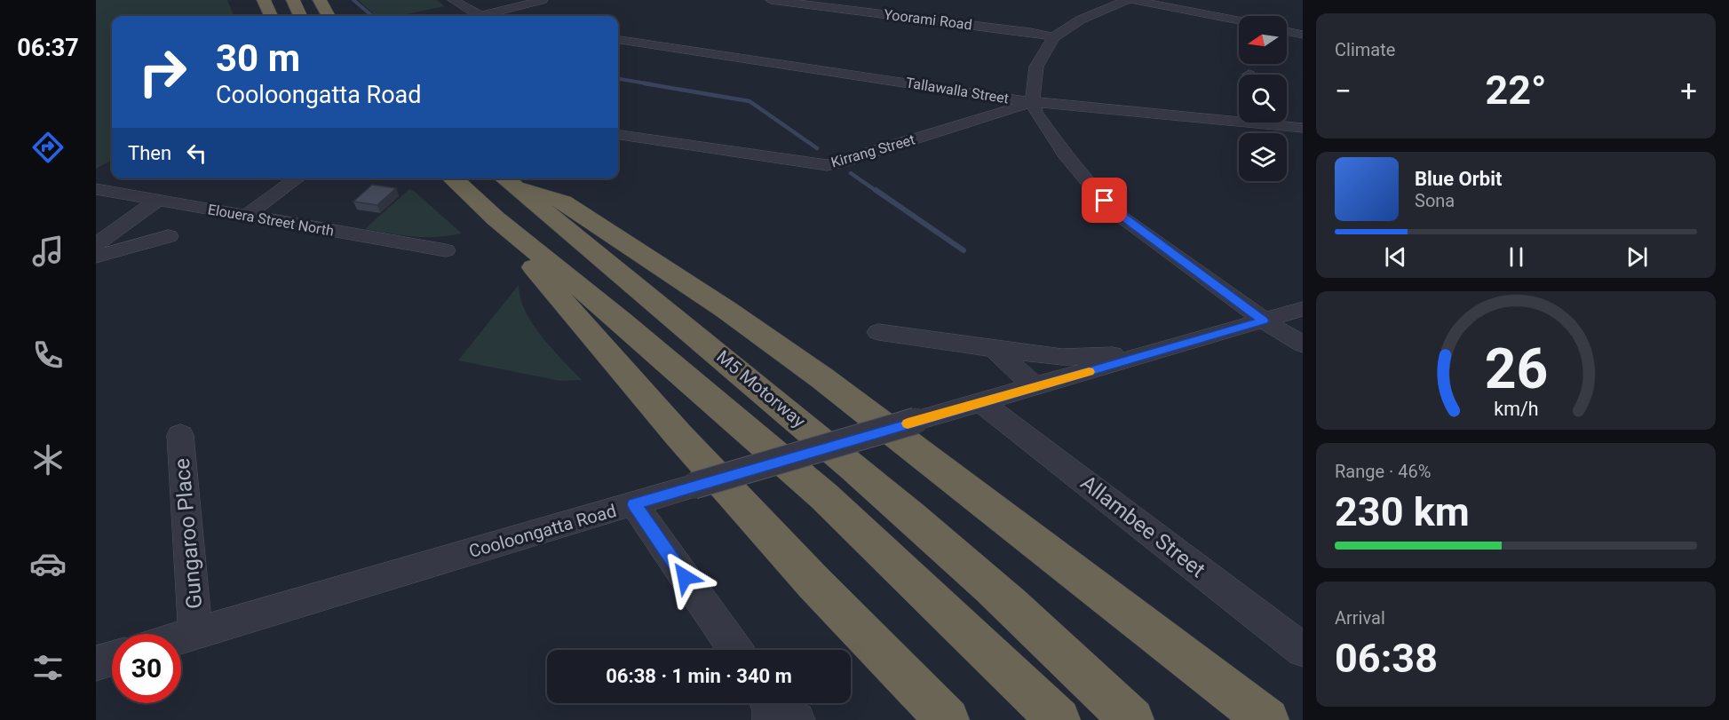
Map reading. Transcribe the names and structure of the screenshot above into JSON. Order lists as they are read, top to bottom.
{
  "streets": {
    "highway": ["M5 Motorway"],
    "street": [
      "Yoorami Road",
      "Tallawalla Street",
      "Kirrang Street",
      "Elouera Street North",
      "Allambee Street",
      "Cooloongatta Road",
      "Gungaroo Place"
    ]
  },
  "crossings": [
    ["Tallawalla Street", "Kirrang Street"],
    ["Allambee Street", "Cooloongatta Road"],
    ["Cooloongatta Road", "Gungaroo Place"]
  ],
  "north": "left",
  "page": {
    "tabs": "06:37",
    "tile": [
      "Climate",
      ["Range · 46%", "230 km"],
      ["Arrival", "06:38"]
    ],
    "turn": ["30 m", "Cooloongatta Road"],
    "heat": ["−", "22°", "+"],
    "then": "Then",
    "song": ["Blue Orbit", "Sona"],
    "limit": "30",
    "trip": "06:38 · 1 min · 340 m",
    "gauge": ["26", "km/h"]
  }
}
